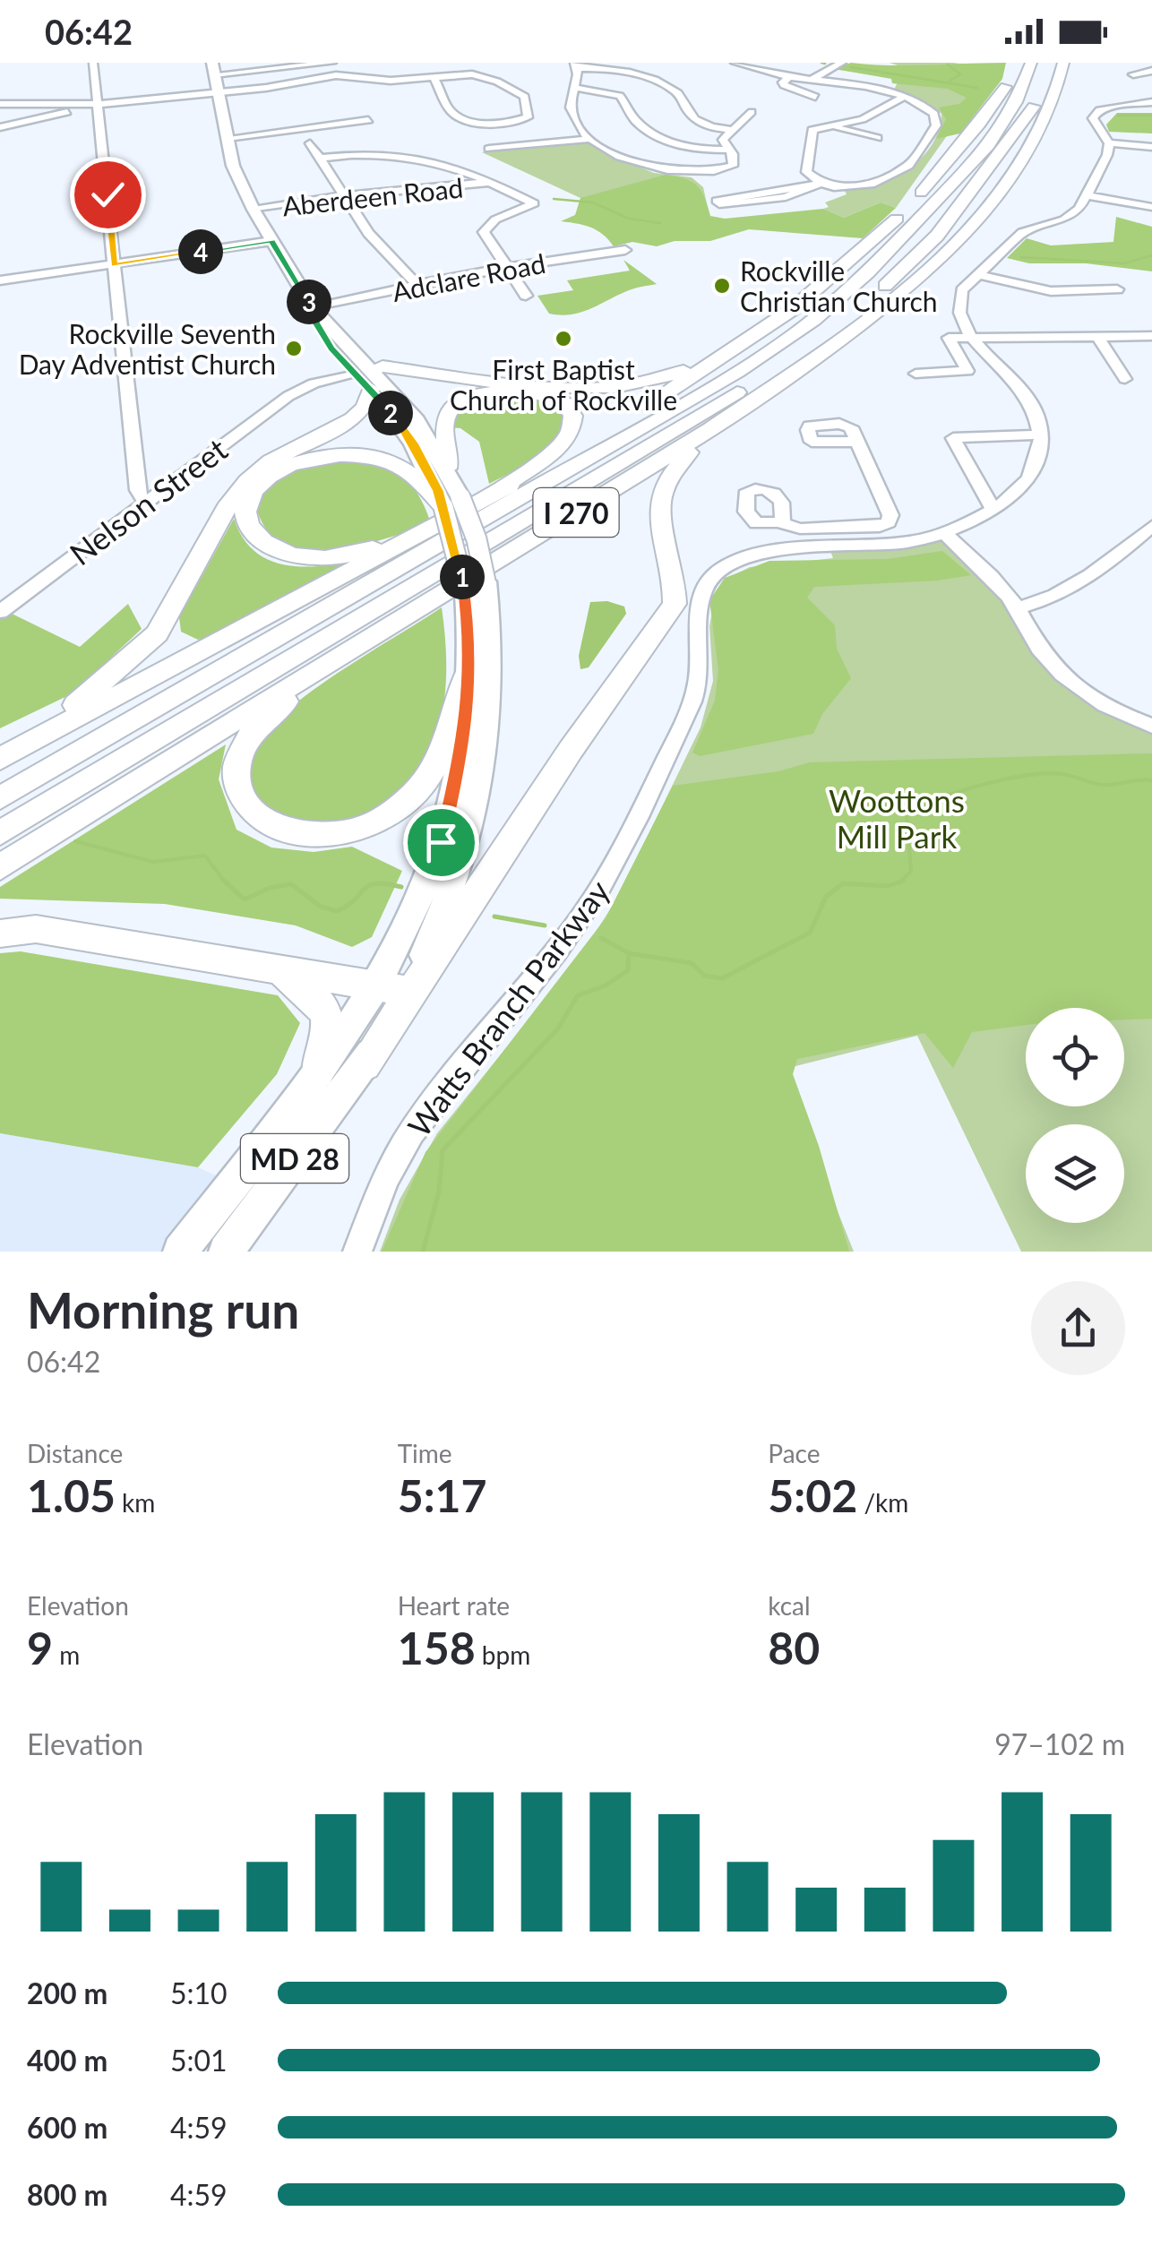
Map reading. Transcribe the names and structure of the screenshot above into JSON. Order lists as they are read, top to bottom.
{
  "streets": {
    "highway": ["I 270"],
    "main road": ["MD 28"],
    "street": [
      "Aberdeen Road",
      "Adclare Road",
      "Nelson Street",
      "Watts Branch Parkway"
    ]
  },
  "crossings": [
    ["Aberdeen Road", "MD 28"],
    ["Adclare Road", "MD 28"],
    ["Nelson Street", "MD 28"],
    ["I 270", "MD 28"]
  ],
  "parks": ["Woottons Mill Park"],
  "places": ["Rockville Christian Church", "First Baptist Church of Rockville", "Rockville Seventh Day Adventist Church"],
  "page": {
    "status": "06:42",
    "pins": [
      "4",
      "3",
      "2",
      "1"
    ],
    "heading": ["Morning run", "06:42"],
    "stats": [
      ["Distance", "1.05 km"],
      ["Time", "5:17"],
      ["Pace", "5:02 /km"],
      ["Elevation", "9 m"],
      ["Heart rate", "158 bpm"],
      ["kcal", "80"]
    ],
    "chart": ["Elevation", "97–102 m"],
    "list": [
      {
        "name": "200 m",
        "note": "5:10"
      },
      {
        "name": "400 m",
        "note": "5:01"
      },
      {
        "name": "600 m",
        "note": "4:59"
      },
      {
        "name": "800 m",
        "note": "4:59"
      }
    ]
  }
}
